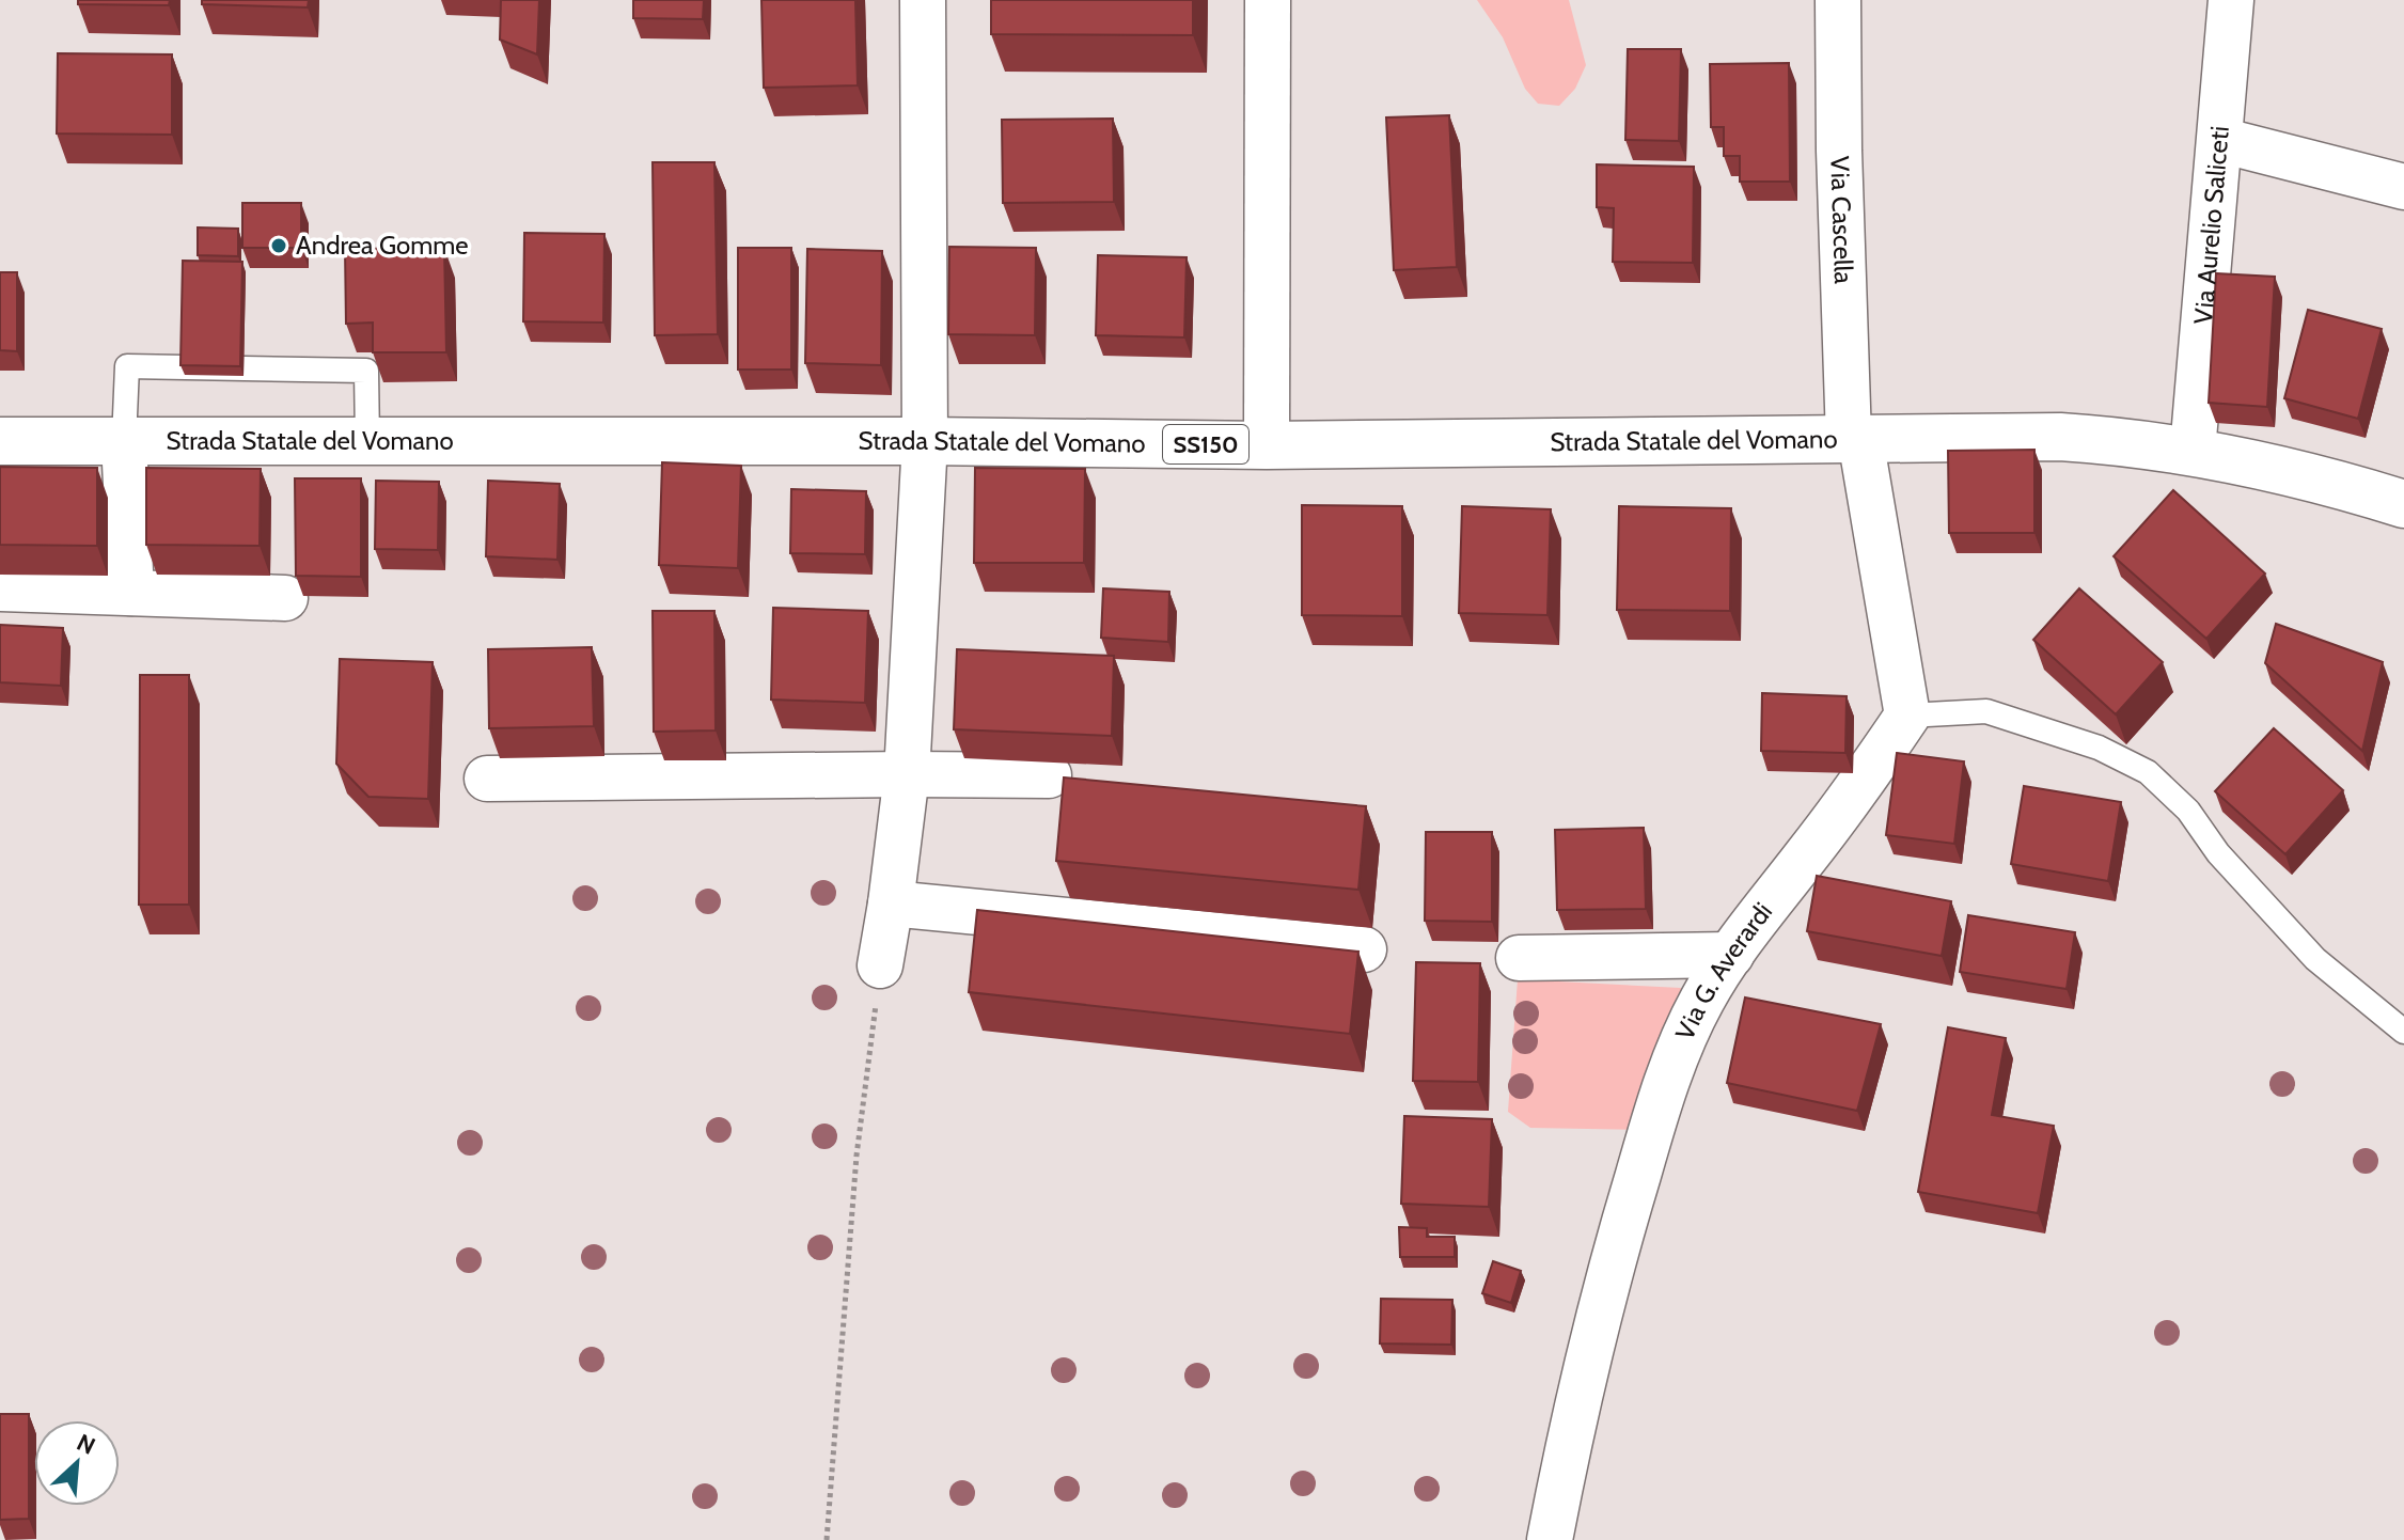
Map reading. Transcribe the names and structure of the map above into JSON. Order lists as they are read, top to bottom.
{
  "streets": {
    "main road": ["Strada Statale del Vomano", "SS150"],
    "street": ["Via Cascella", "Via Aurelio Saliceti", "Via G. Averardi"]
  },
  "crossings": [
    ["Via Cascella", "Strada Statale del Vomano"],
    ["Via Aurelio Saliceti", "Strada Statale del Vomano"]
  ],
  "places": ["Andrea Gomme"],
  "north": "top right"
}
